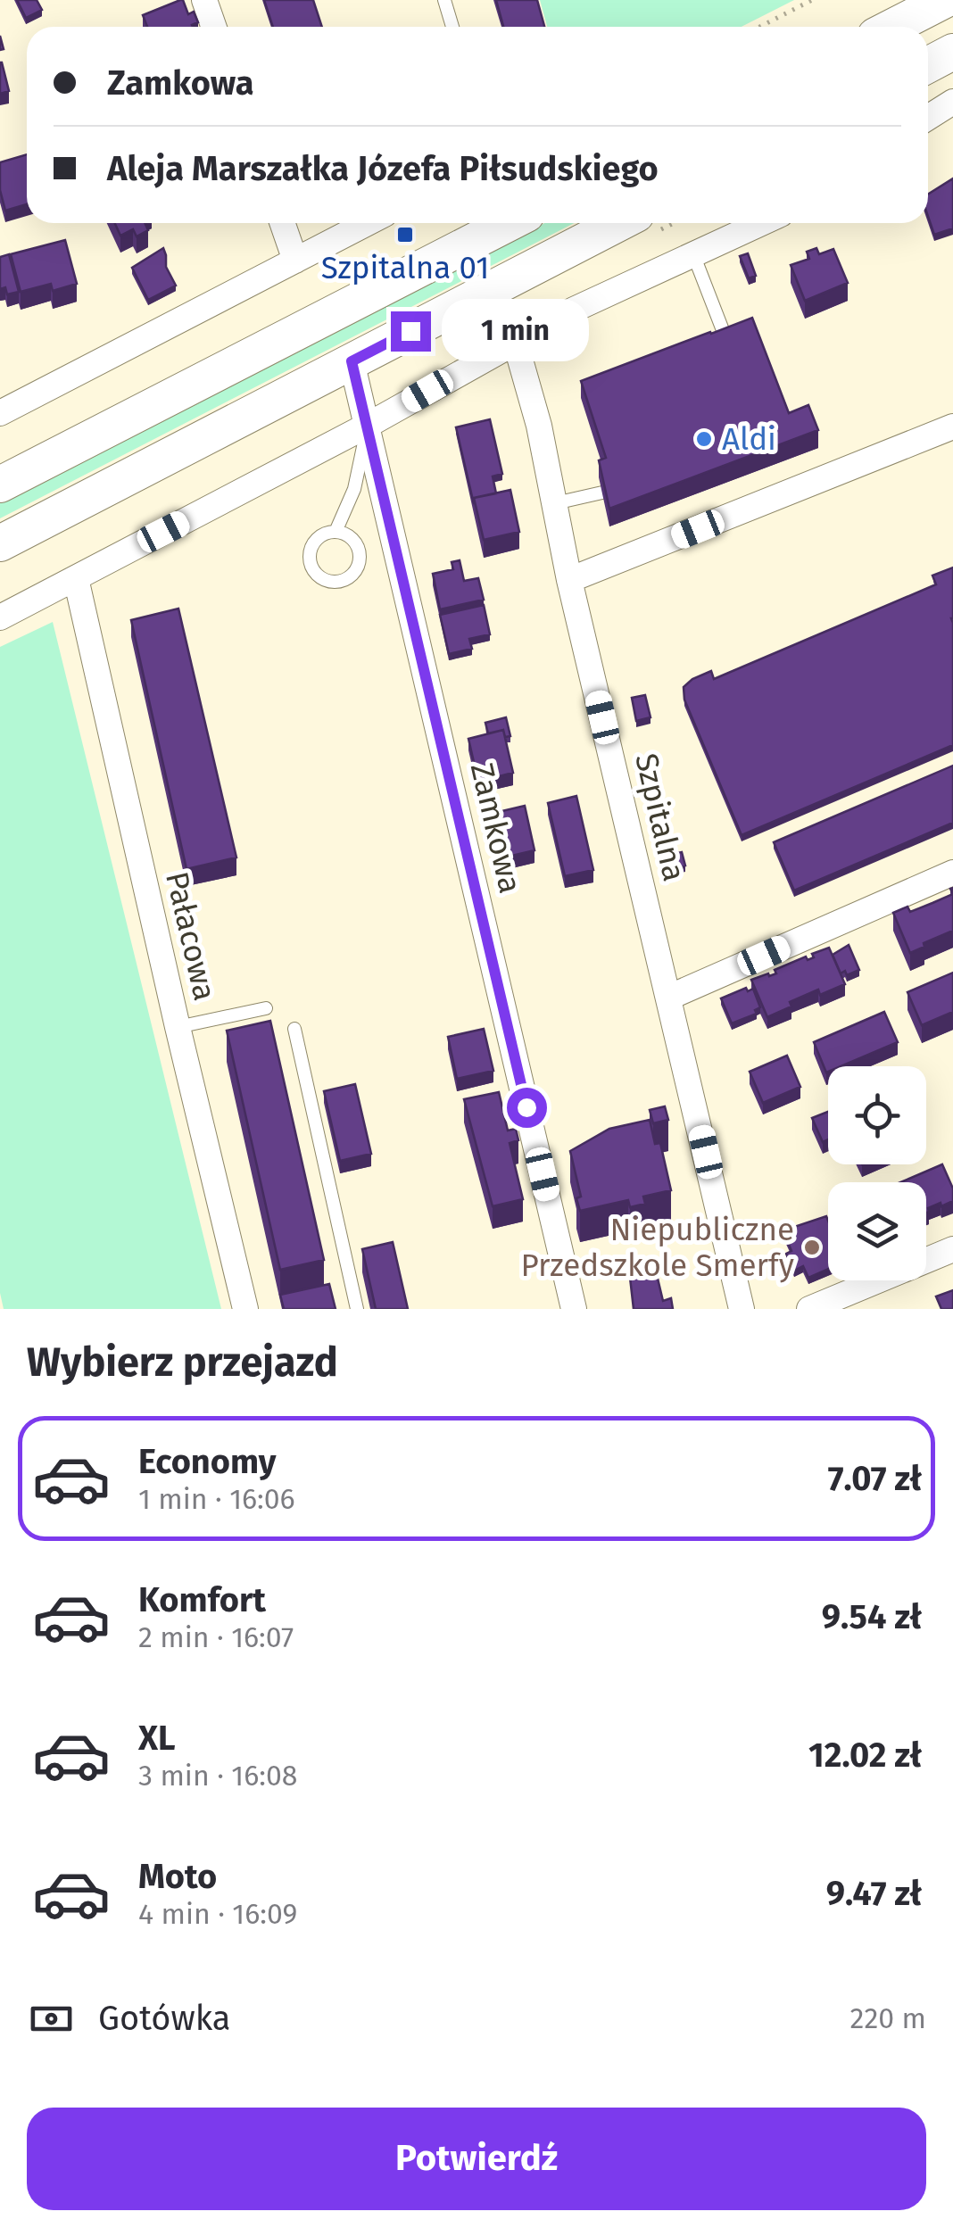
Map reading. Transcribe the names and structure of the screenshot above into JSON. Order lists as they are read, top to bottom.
{
  "streets": {
    "street": ["Szpitalna", "Zamkowa", "Pałacowa"]
  },
  "places": {
    "transit": ["Szpitalna 01"],
    "other": ["Aldi", "Niepubliczne Przedszkole Smerfy"]
  },
  "page": {
    "banner": ["Zamkowa", "Aleja Marszałka Józefa Piłsudskiego"],
    "bubble": "1 min",
    "heading": "Wybierz przejazd",
    "list": [
      {
        "name": "Economy",
        "note": "1 min · 16:06",
        "value": "7.07 zł"
      },
      {
        "name": "Komfort",
        "note": "2 min · 16:07",
        "value": "9.54 zł"
      },
      {
        "name": "XL",
        "note": "3 min · 16:08",
        "value": "12.02 zł"
      },
      {
        "name": "Moto",
        "note": "4 min · 16:09",
        "value": "9.47 zł"
      }
    ],
    "pay": ["Gotówka", "220 m"],
    "buttons": "Potwierdź"
  }
}
